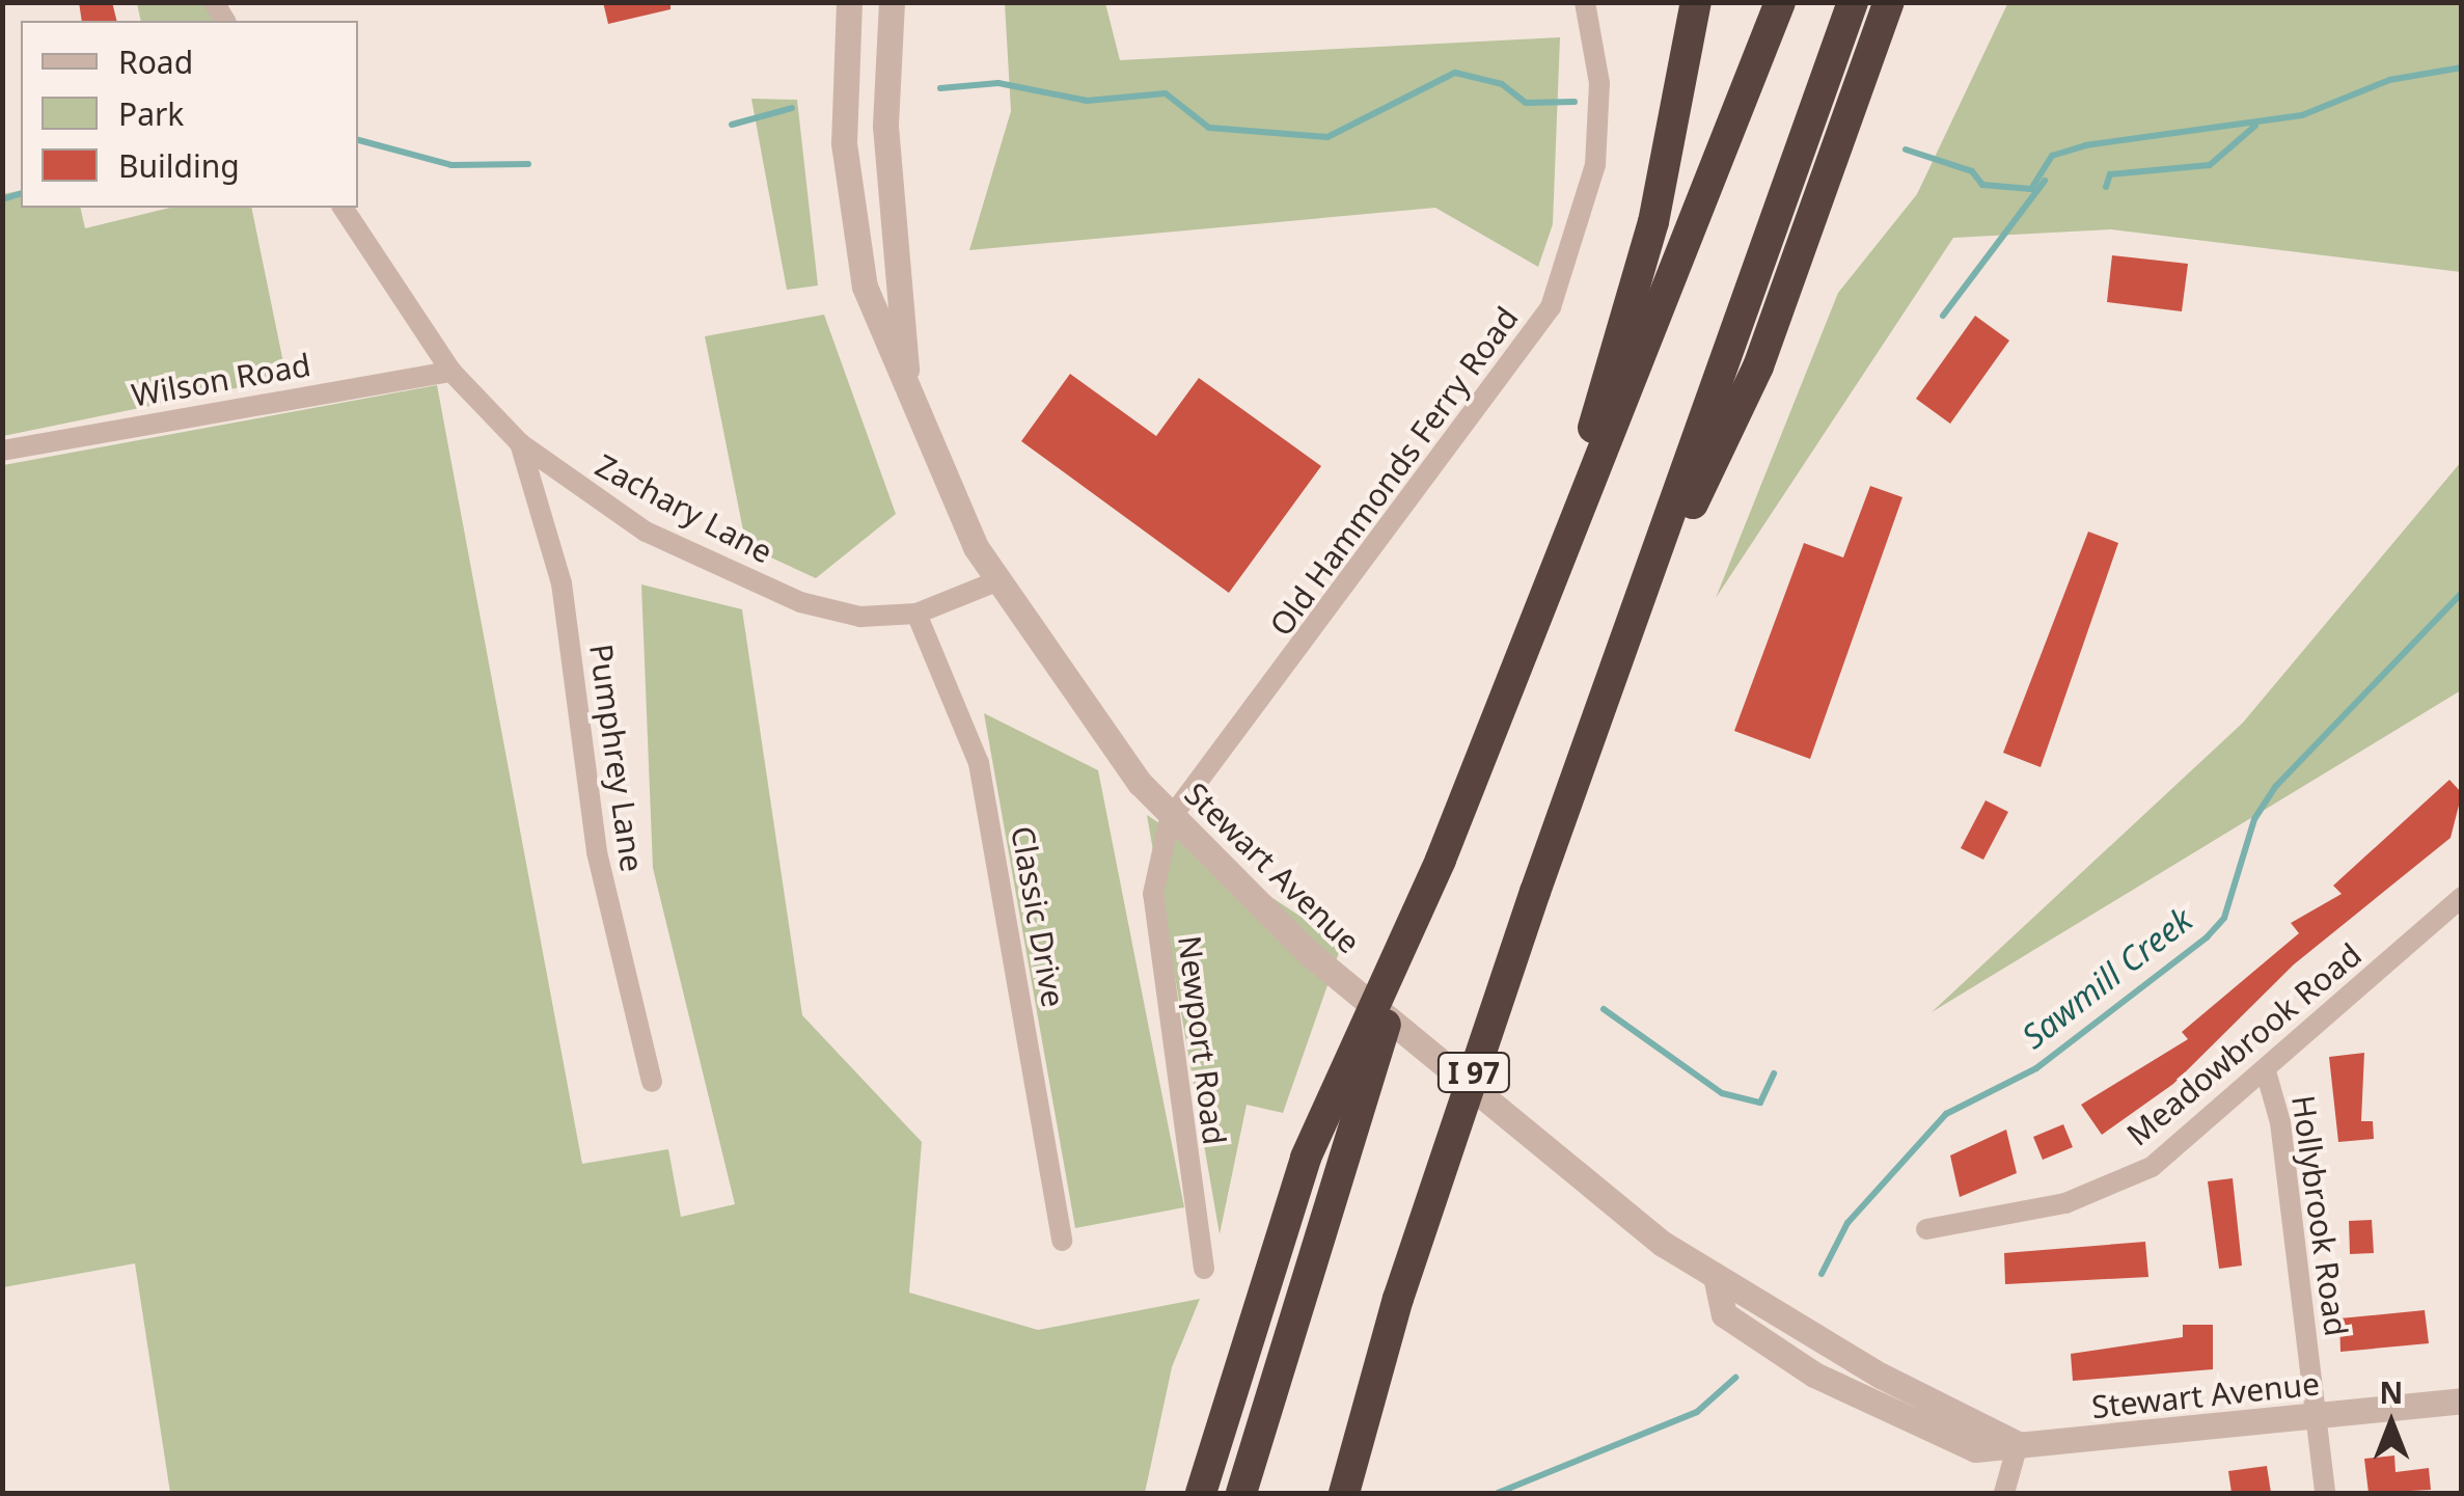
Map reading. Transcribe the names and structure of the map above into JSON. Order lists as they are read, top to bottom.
{
  "streets": {
    "highway": ["I 97"],
    "street": [
      "Wilson Road",
      "Old Hammonds Ferry Road",
      "Zachary Lane",
      "Pumphrey Lane",
      "Stewart Avenue",
      "Classic Drive",
      "Newport Road",
      "Meadowbrook Road",
      "Hollybrook Road"
    ]
  },
  "crossings": [
    ["Wilson Road", "Zachary Lane"],
    ["Old Hammonds Ferry Road", "Stewart Avenue"],
    ["Old Hammonds Ferry Road", "Newport Road"],
    ["Zachary Lane", "Pumphrey Lane"],
    ["Zachary Lane", "Stewart Avenue"],
    ["Zachary Lane", "Classic Drive"],
    ["Stewart Avenue", "Newport Road"],
    ["Stewart Avenue", "Hollybrook Road"],
    ["Meadowbrook Road", "Hollybrook Road"]
  ],
  "water": ["Sawmill Creek"],
  "legend": ["Road", "Park", "Building"],
  "north": "top"
}
